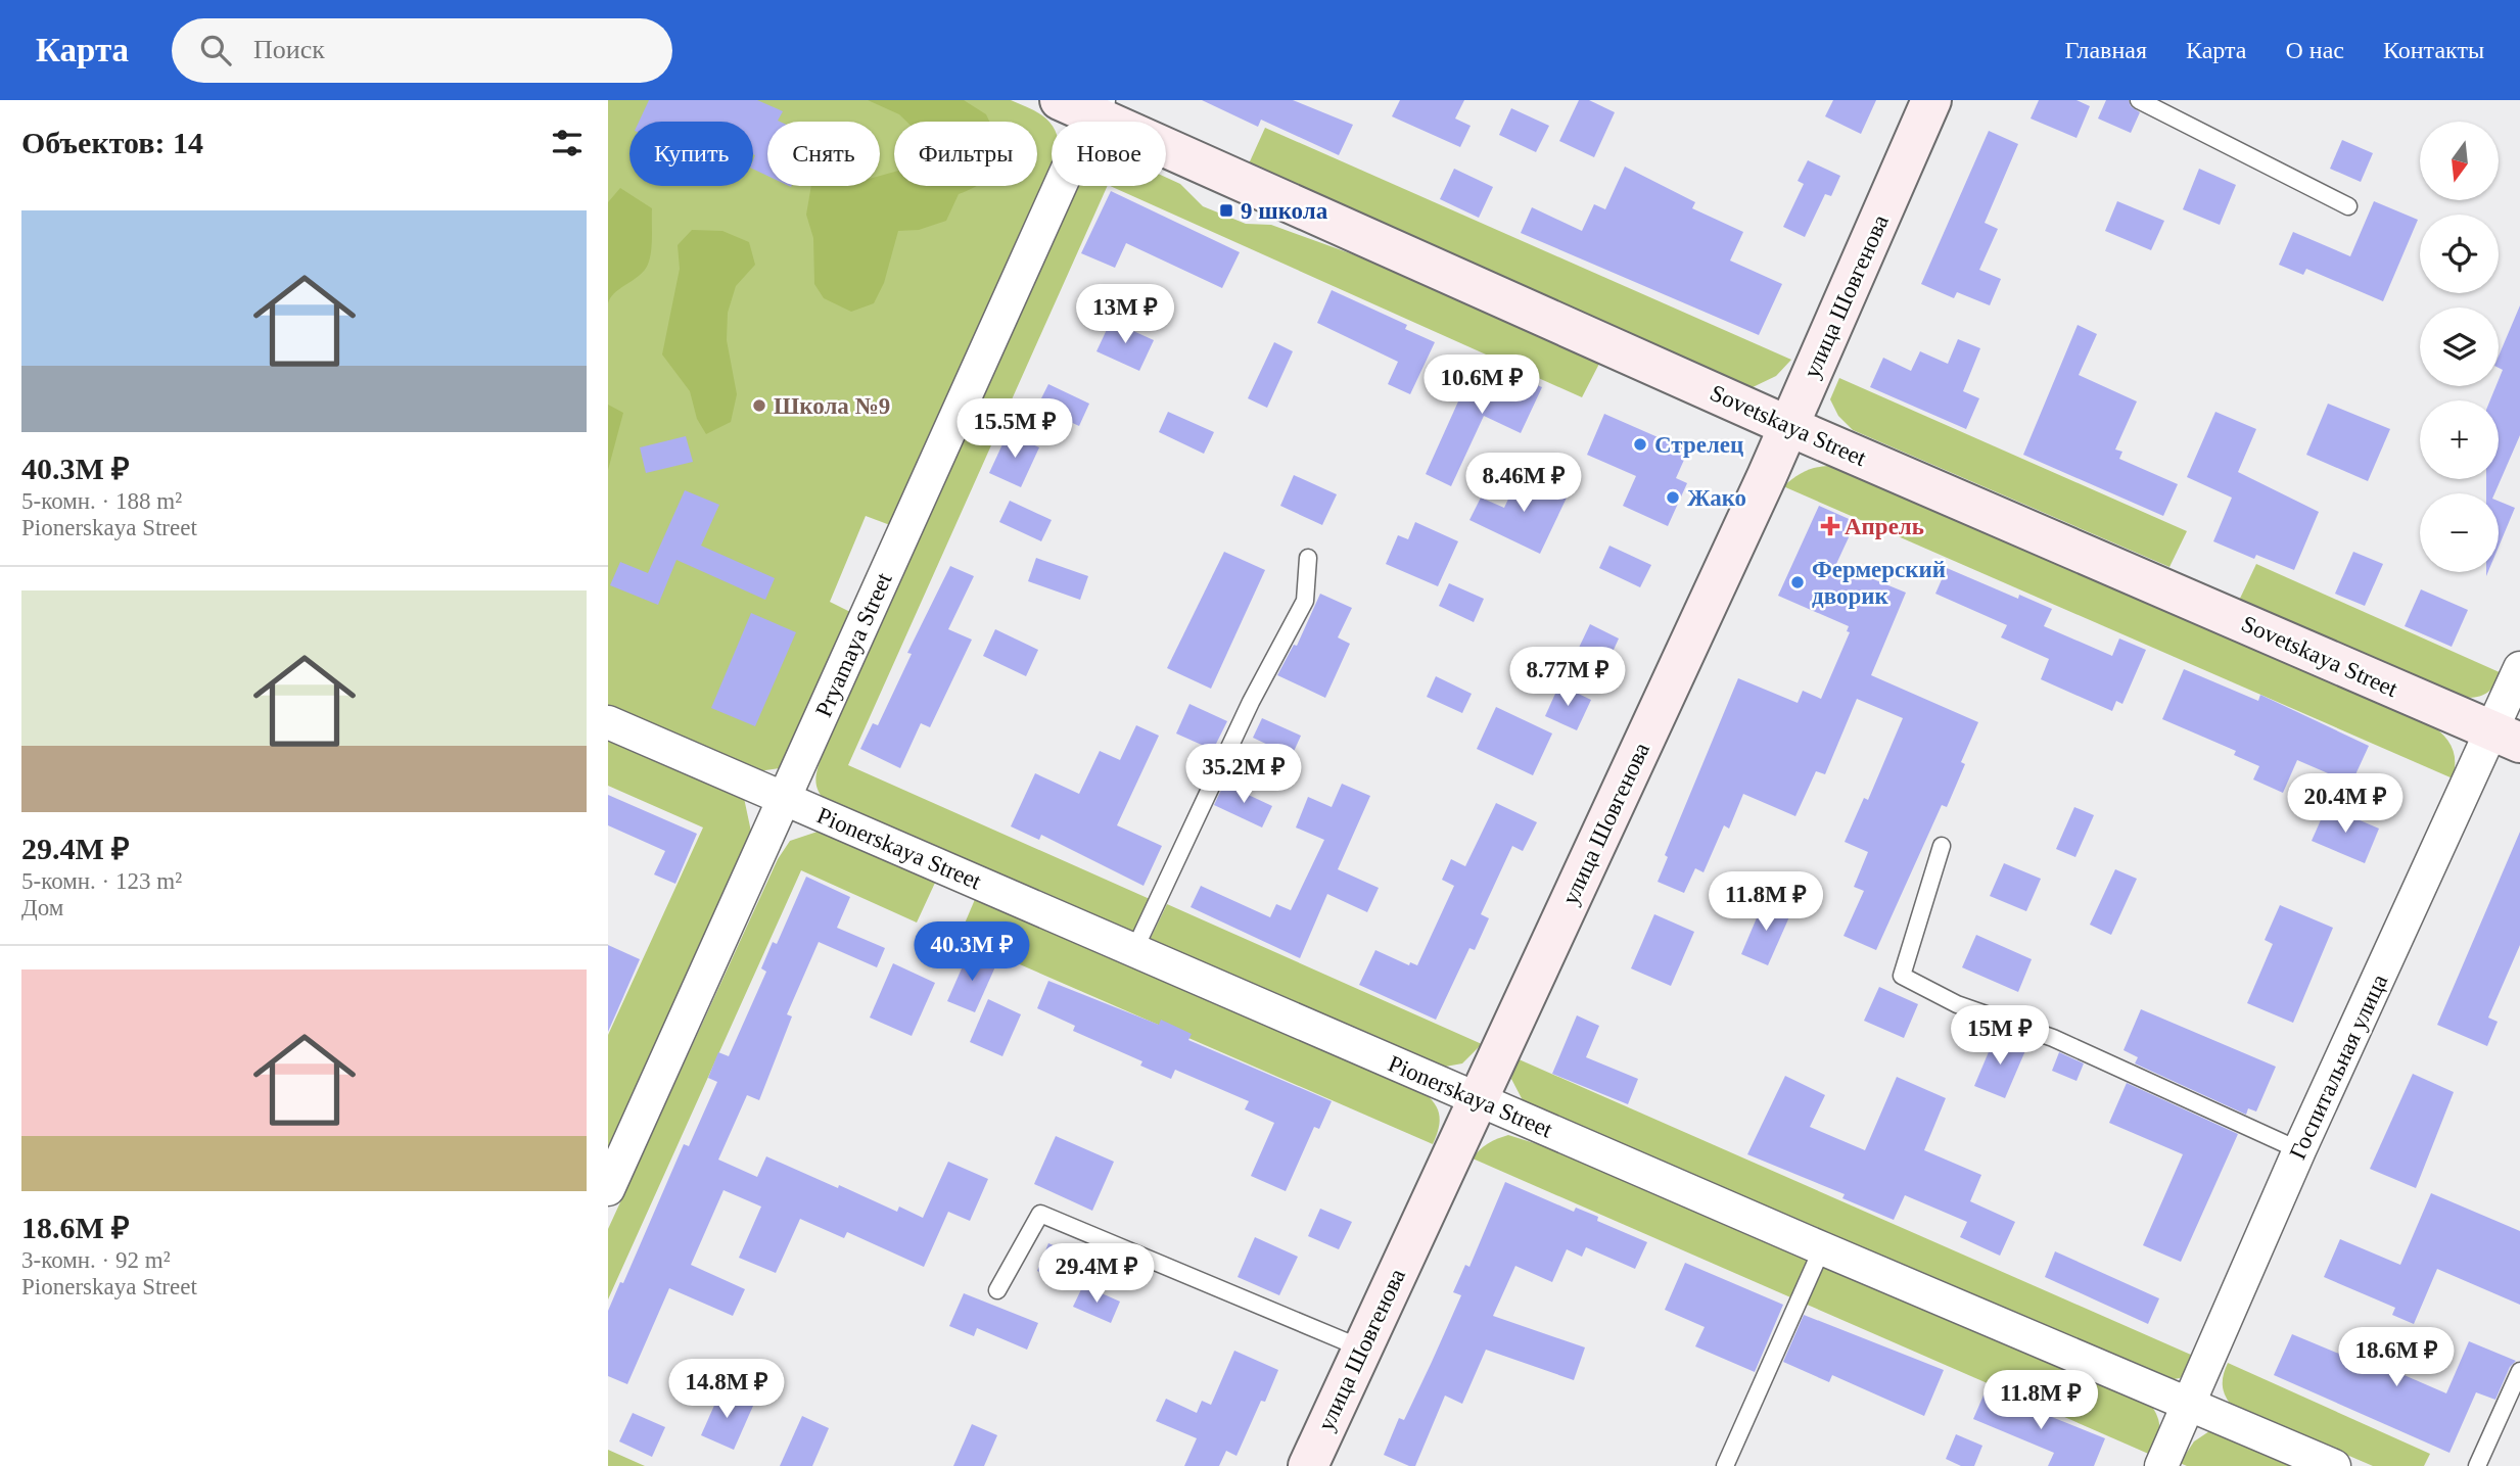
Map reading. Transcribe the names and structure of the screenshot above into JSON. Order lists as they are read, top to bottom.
{
  "streets": {
    "street": [
      "улица Шовгенова",
      "Sovetskaya Street",
      "Pryamaya Street",
      "Pionerskaya Street",
      "Госпитальная улица"
    ]
  },
  "crossings": [
    ["улица Шовгенова", "Sovetskaya Street"],
    ["улица Шовгенова", "Pionerskaya Street"],
    ["Sovetskaya Street", "Pryamaya Street"],
    ["Sovetskaya Street", "Госпитальная улица"],
    ["Pryamaya Street", "Pionerskaya Street"],
    ["Pionerskaya Street", "Госпитальная улица"]
  ],
  "places": {
    "transit": ["9 школа"],
    "other": [
      "Школа №9",
      "Стрелец",
      "Жако",
      "Фермерский дворик"
    ],
    "health": ["Апрель"]
  },
  "north": "bottom",
  "page": {
    "header": "Карта",
    "search": "Поиск",
    "nav": [
      "Главная",
      "Карта",
      "О нас",
      "Контакты"
    ],
    "heading": "Объектов: 14",
    "map_buttons": ["+", "−"],
    "chip": [
      "Купить",
      "Снять",
      "Фильтры",
      "Новое"
    ],
    "list": [
      {
        "name": "40.3M ₽",
        "note": "5-комн. · 188 m² · Pionerskaya Street"
      },
      {
        "name": "29.4M ₽",
        "note": "5-комн. · 123 m² · Дом"
      },
      {
        "name": "18.6M ₽",
        "note": "3-комн. · 92 m² · Pionerskaya Street"
      }
    ],
    "price": [
      "13M ₽",
      "10.6M ₽",
      "15.5M ₽",
      "8.46M ₽",
      "8.77M ₽",
      "35.2M ₽",
      "20.4M ₽",
      "11.8M ₽",
      "40.3M ₽",
      "15M ₽",
      "29.4M ₽",
      "18.6M ₽",
      "14.8M ₽",
      "11.8M ₽"
    ]
  }
}
